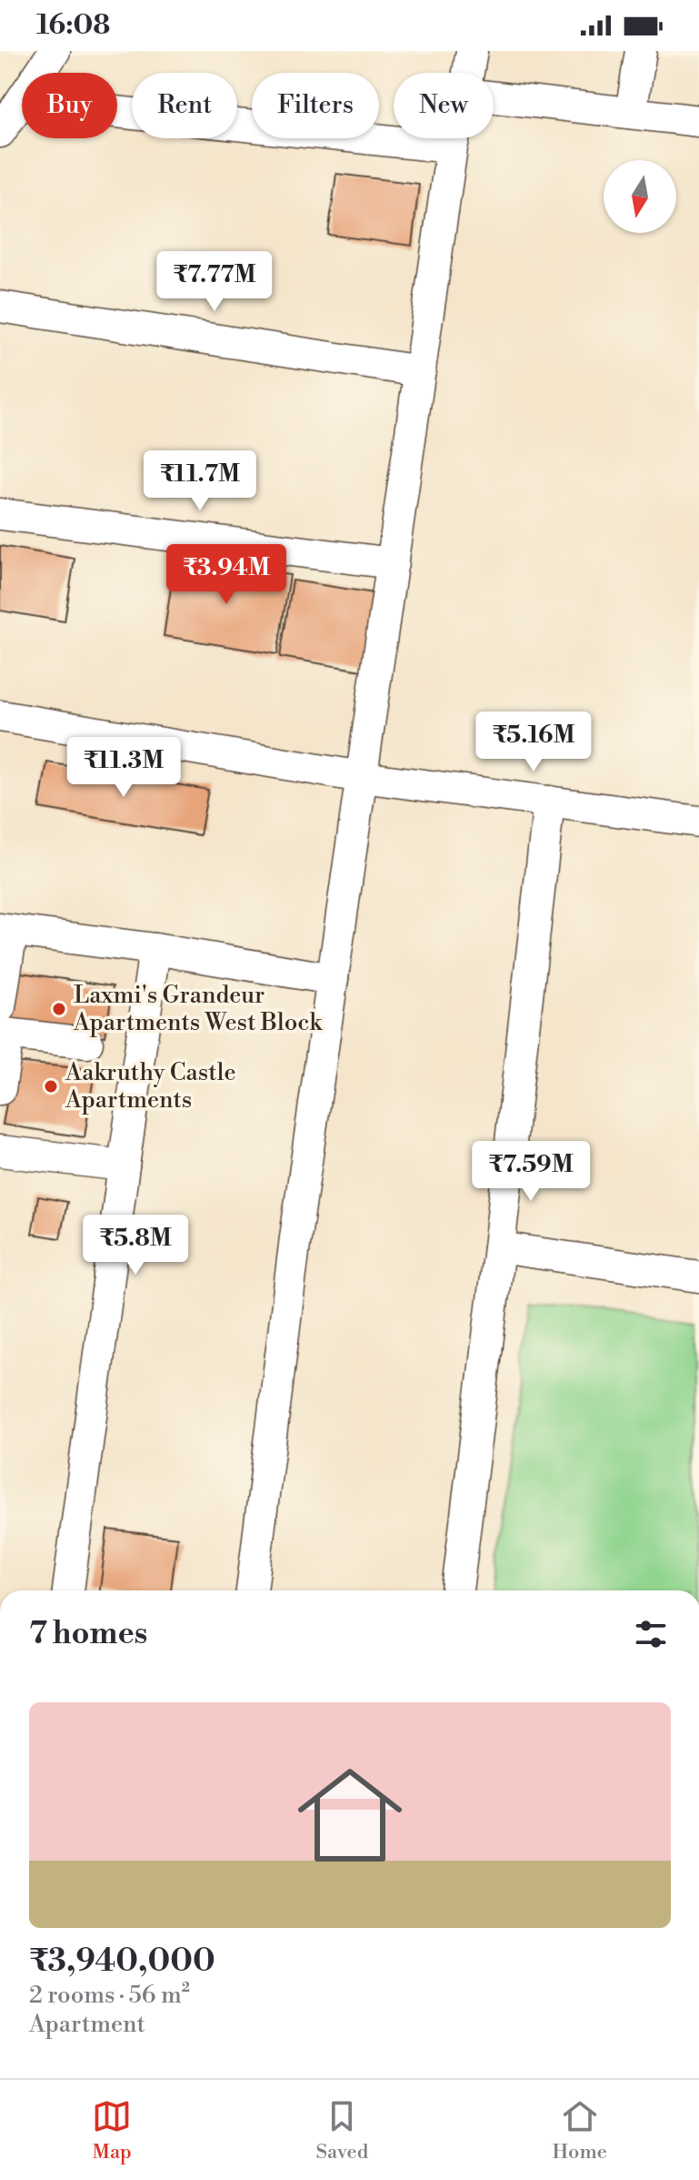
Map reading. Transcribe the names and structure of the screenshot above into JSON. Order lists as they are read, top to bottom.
{
  "places": ["Laxmi's Grandeur Apartments West Block", "Aakruthy Castle Apartments"],
  "north": "bottom",
  "page": {
    "status": "16:08",
    "chip": [
      "Buy",
      "Rent",
      "Filters",
      "New"
    ],
    "price": [
      "₹7.77M",
      "₹11.7M",
      "₹3.94M",
      "₹5.16M",
      "₹11.3M",
      "₹7.59M",
      "₹5.8M"
    ],
    "heading": "7 homes",
    "list": [
      {
        "name": "₹3,940,000",
        "note": "2 rooms · 56 m² · Apartment"
      }
    ],
    "tabs": ["Map", "Saved", "Home"]
  }
}
